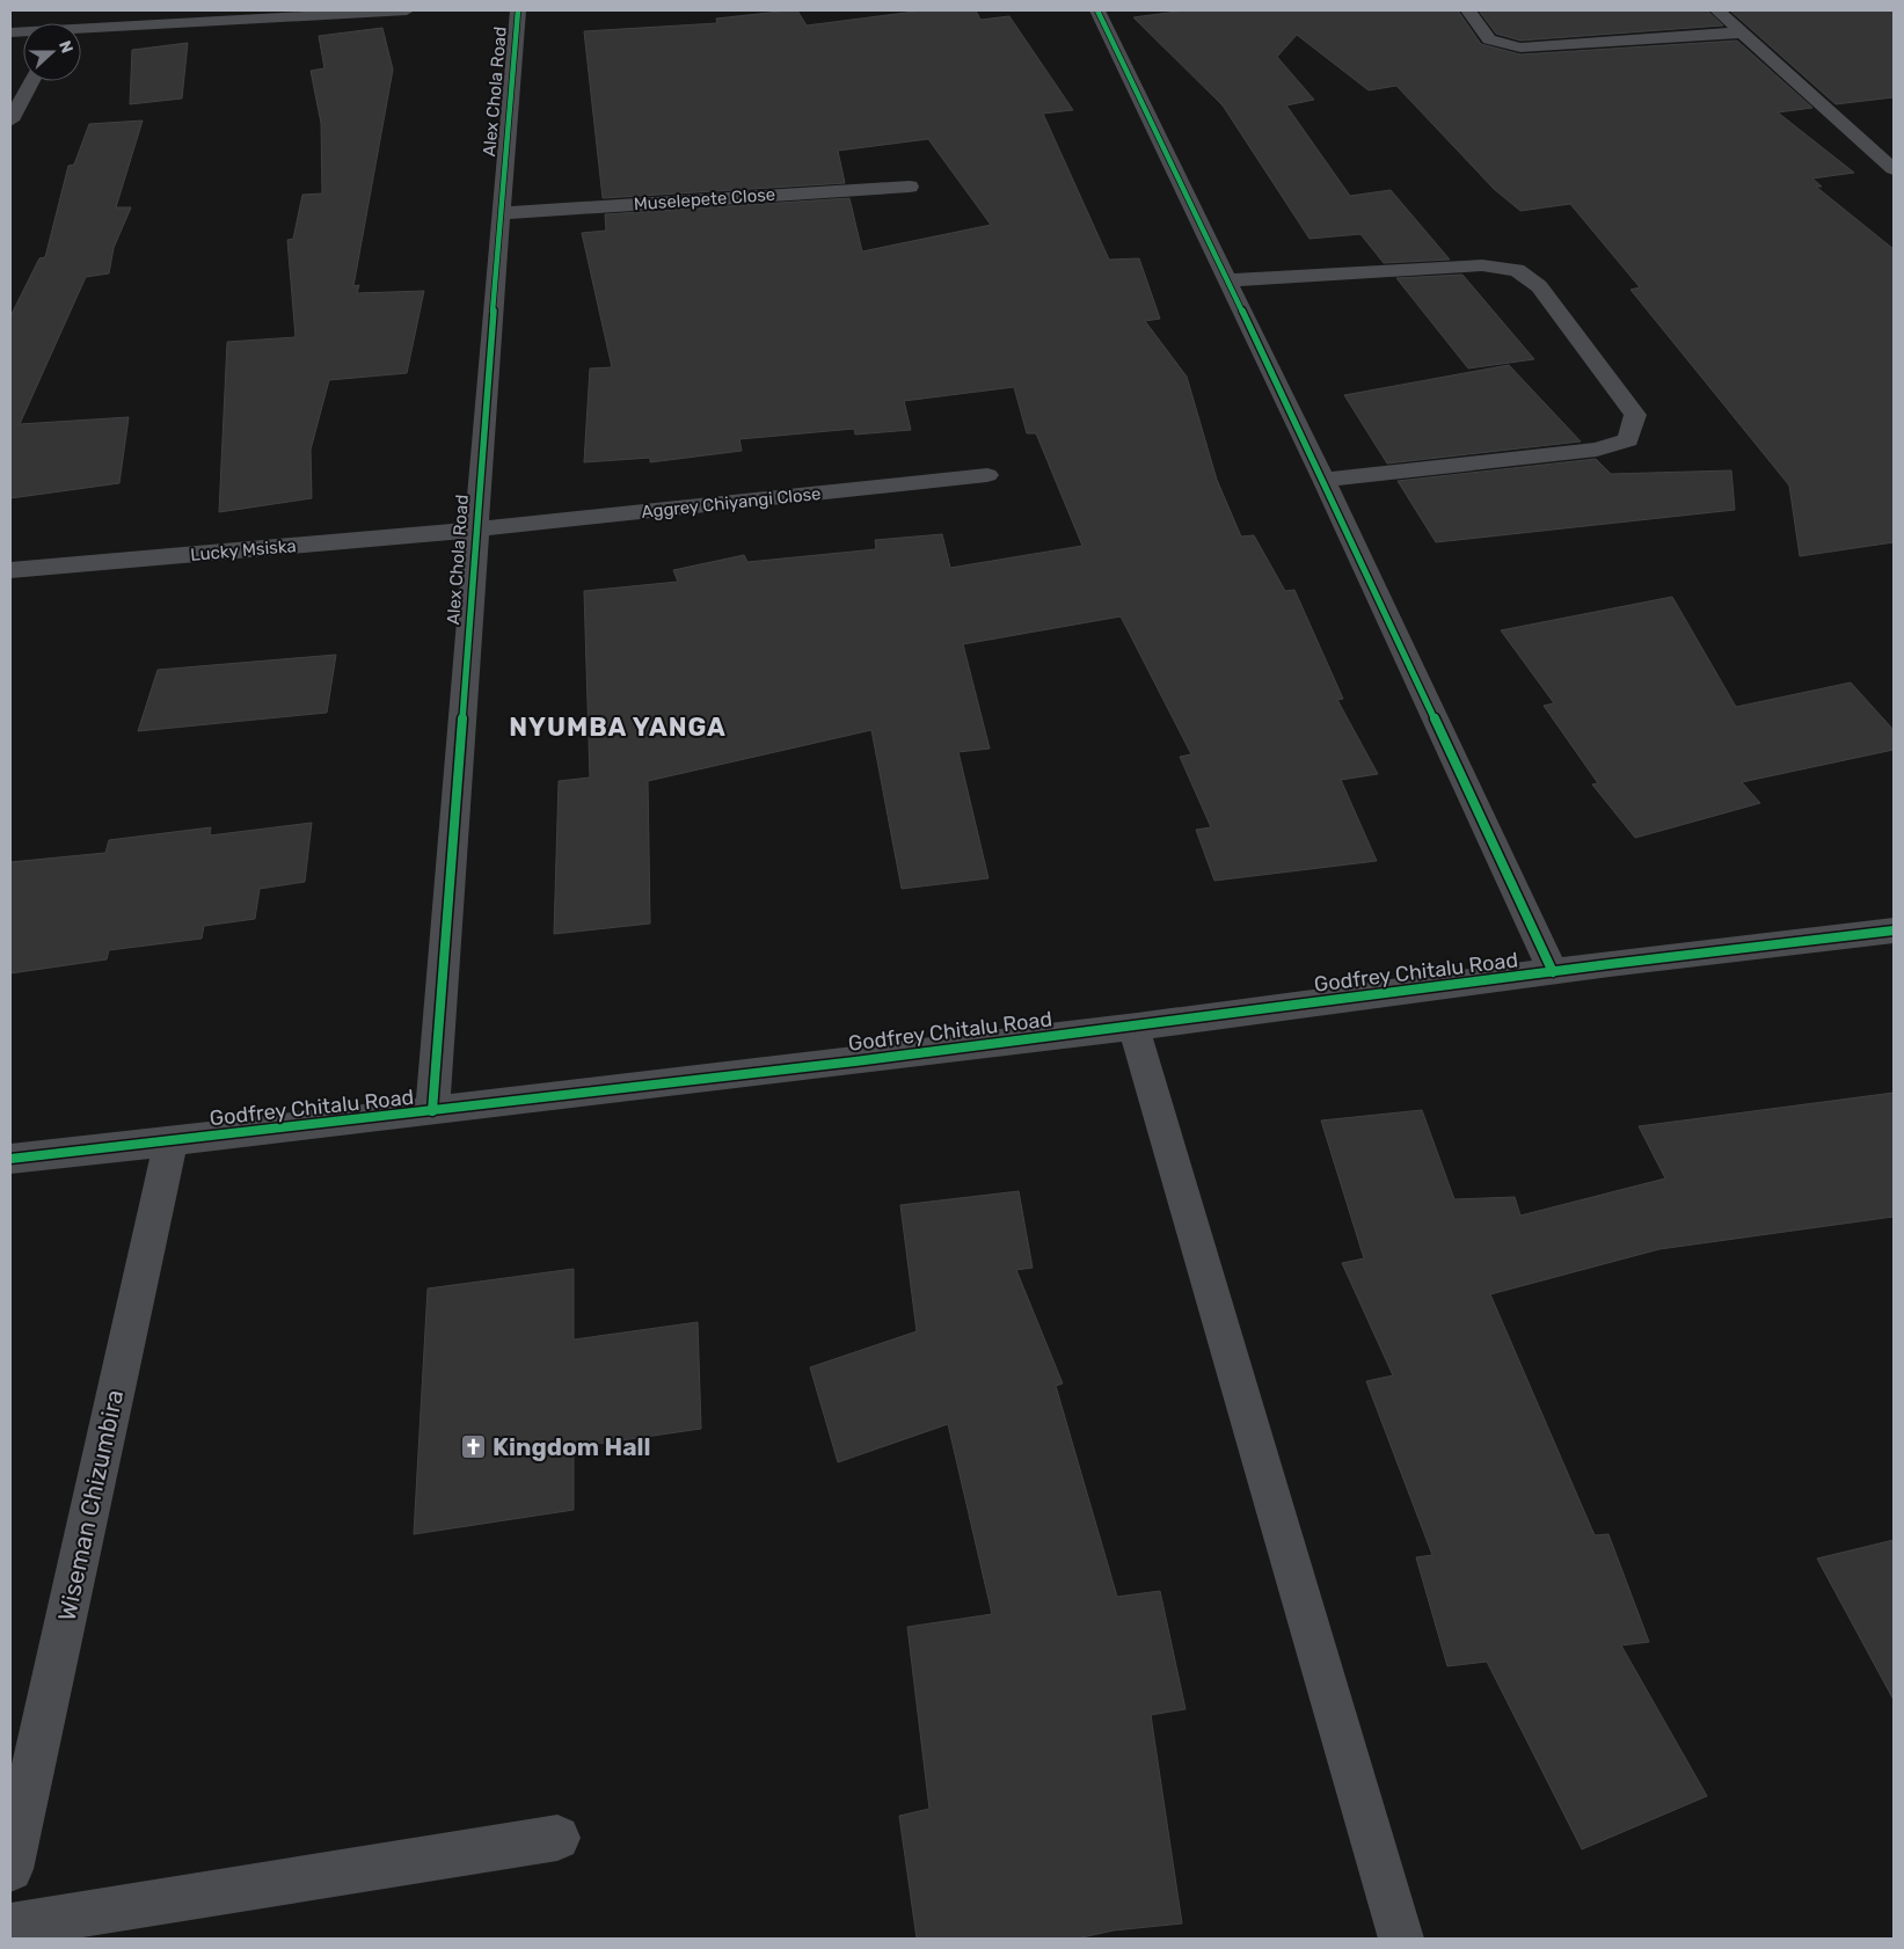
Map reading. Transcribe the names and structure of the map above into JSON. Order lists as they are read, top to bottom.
{
  "streets": {
    "street": [
      "Alex Chola Road",
      "Muselepete Close",
      "Aggrey Chiyangi Close",
      "Lucky Msiska",
      "Godfrey Chitalu Road",
      "Wiseman Chizumbira"
    ]
  },
  "crossings": [
    ["Alex Chola Road", "Muselepete Close"],
    ["Alex Chola Road", "Aggrey Chiyangi Close"],
    ["Alex Chola Road", "Lucky Msiska"],
    ["Alex Chola Road", "Godfrey Chitalu Road"],
    ["Aggrey Chiyangi Close", "Lucky Msiska"],
    ["Godfrey Chitalu Road", "Wiseman Chizumbira"]
  ],
  "districts": ["NYUMBA YANGA"],
  "places": {
    "church": ["Kingdom Hall"]
  },
  "north": "right"
}
